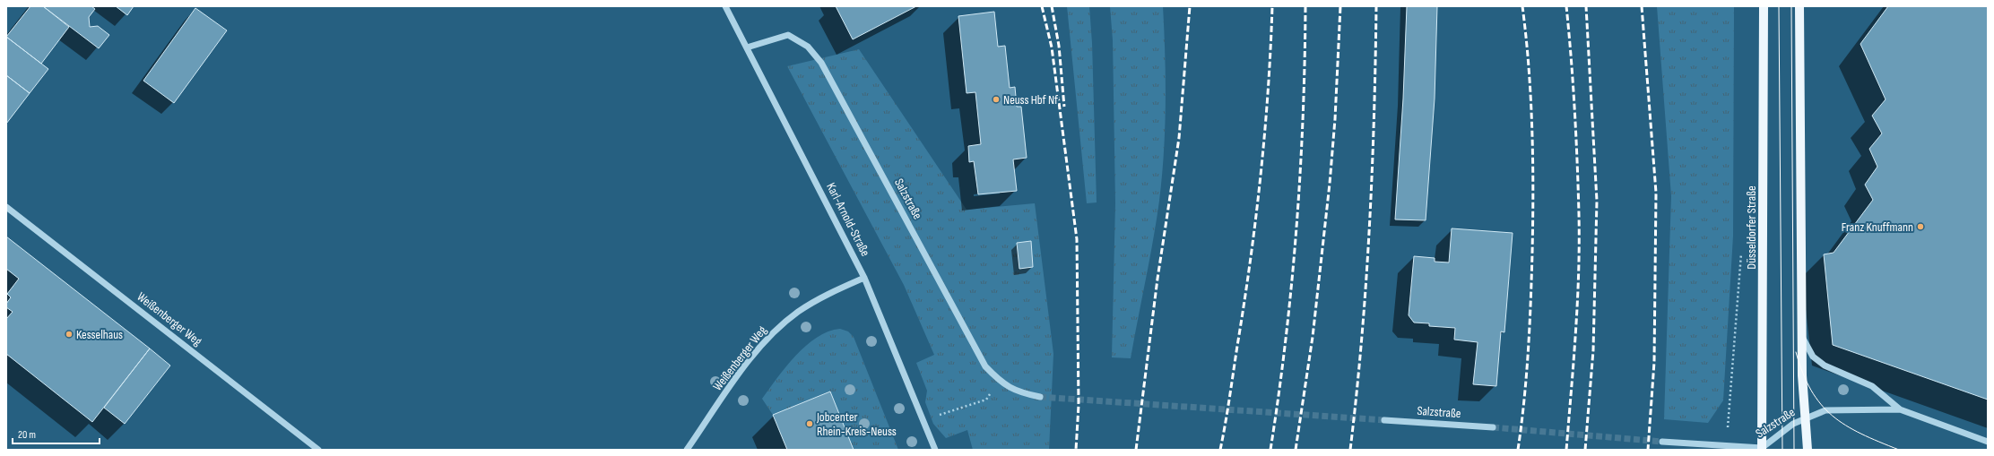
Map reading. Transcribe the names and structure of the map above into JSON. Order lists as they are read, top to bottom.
{
  "streets": {
    "main road": ["Düsseldorfer Straße"],
    "street": ["Salzstraße", "Karl-Arnold-Straße", "Weißenberger Weg"]
  },
  "crossings": [
    ["Salzstraße", "Karl-Arnold-Straße"],
    ["Salzstraße", "Düsseldorfer Straße"],
    ["Karl-Arnold-Straße", "Weißenberger Weg"]
  ],
  "places": [
    "Neuss Hbf Nf",
    "Franz Knuffmann",
    "Kesselhaus",
    "Jobcenter Rhein-Kreis-Neuss"
  ],
  "scale_bar": "20 m"
}
